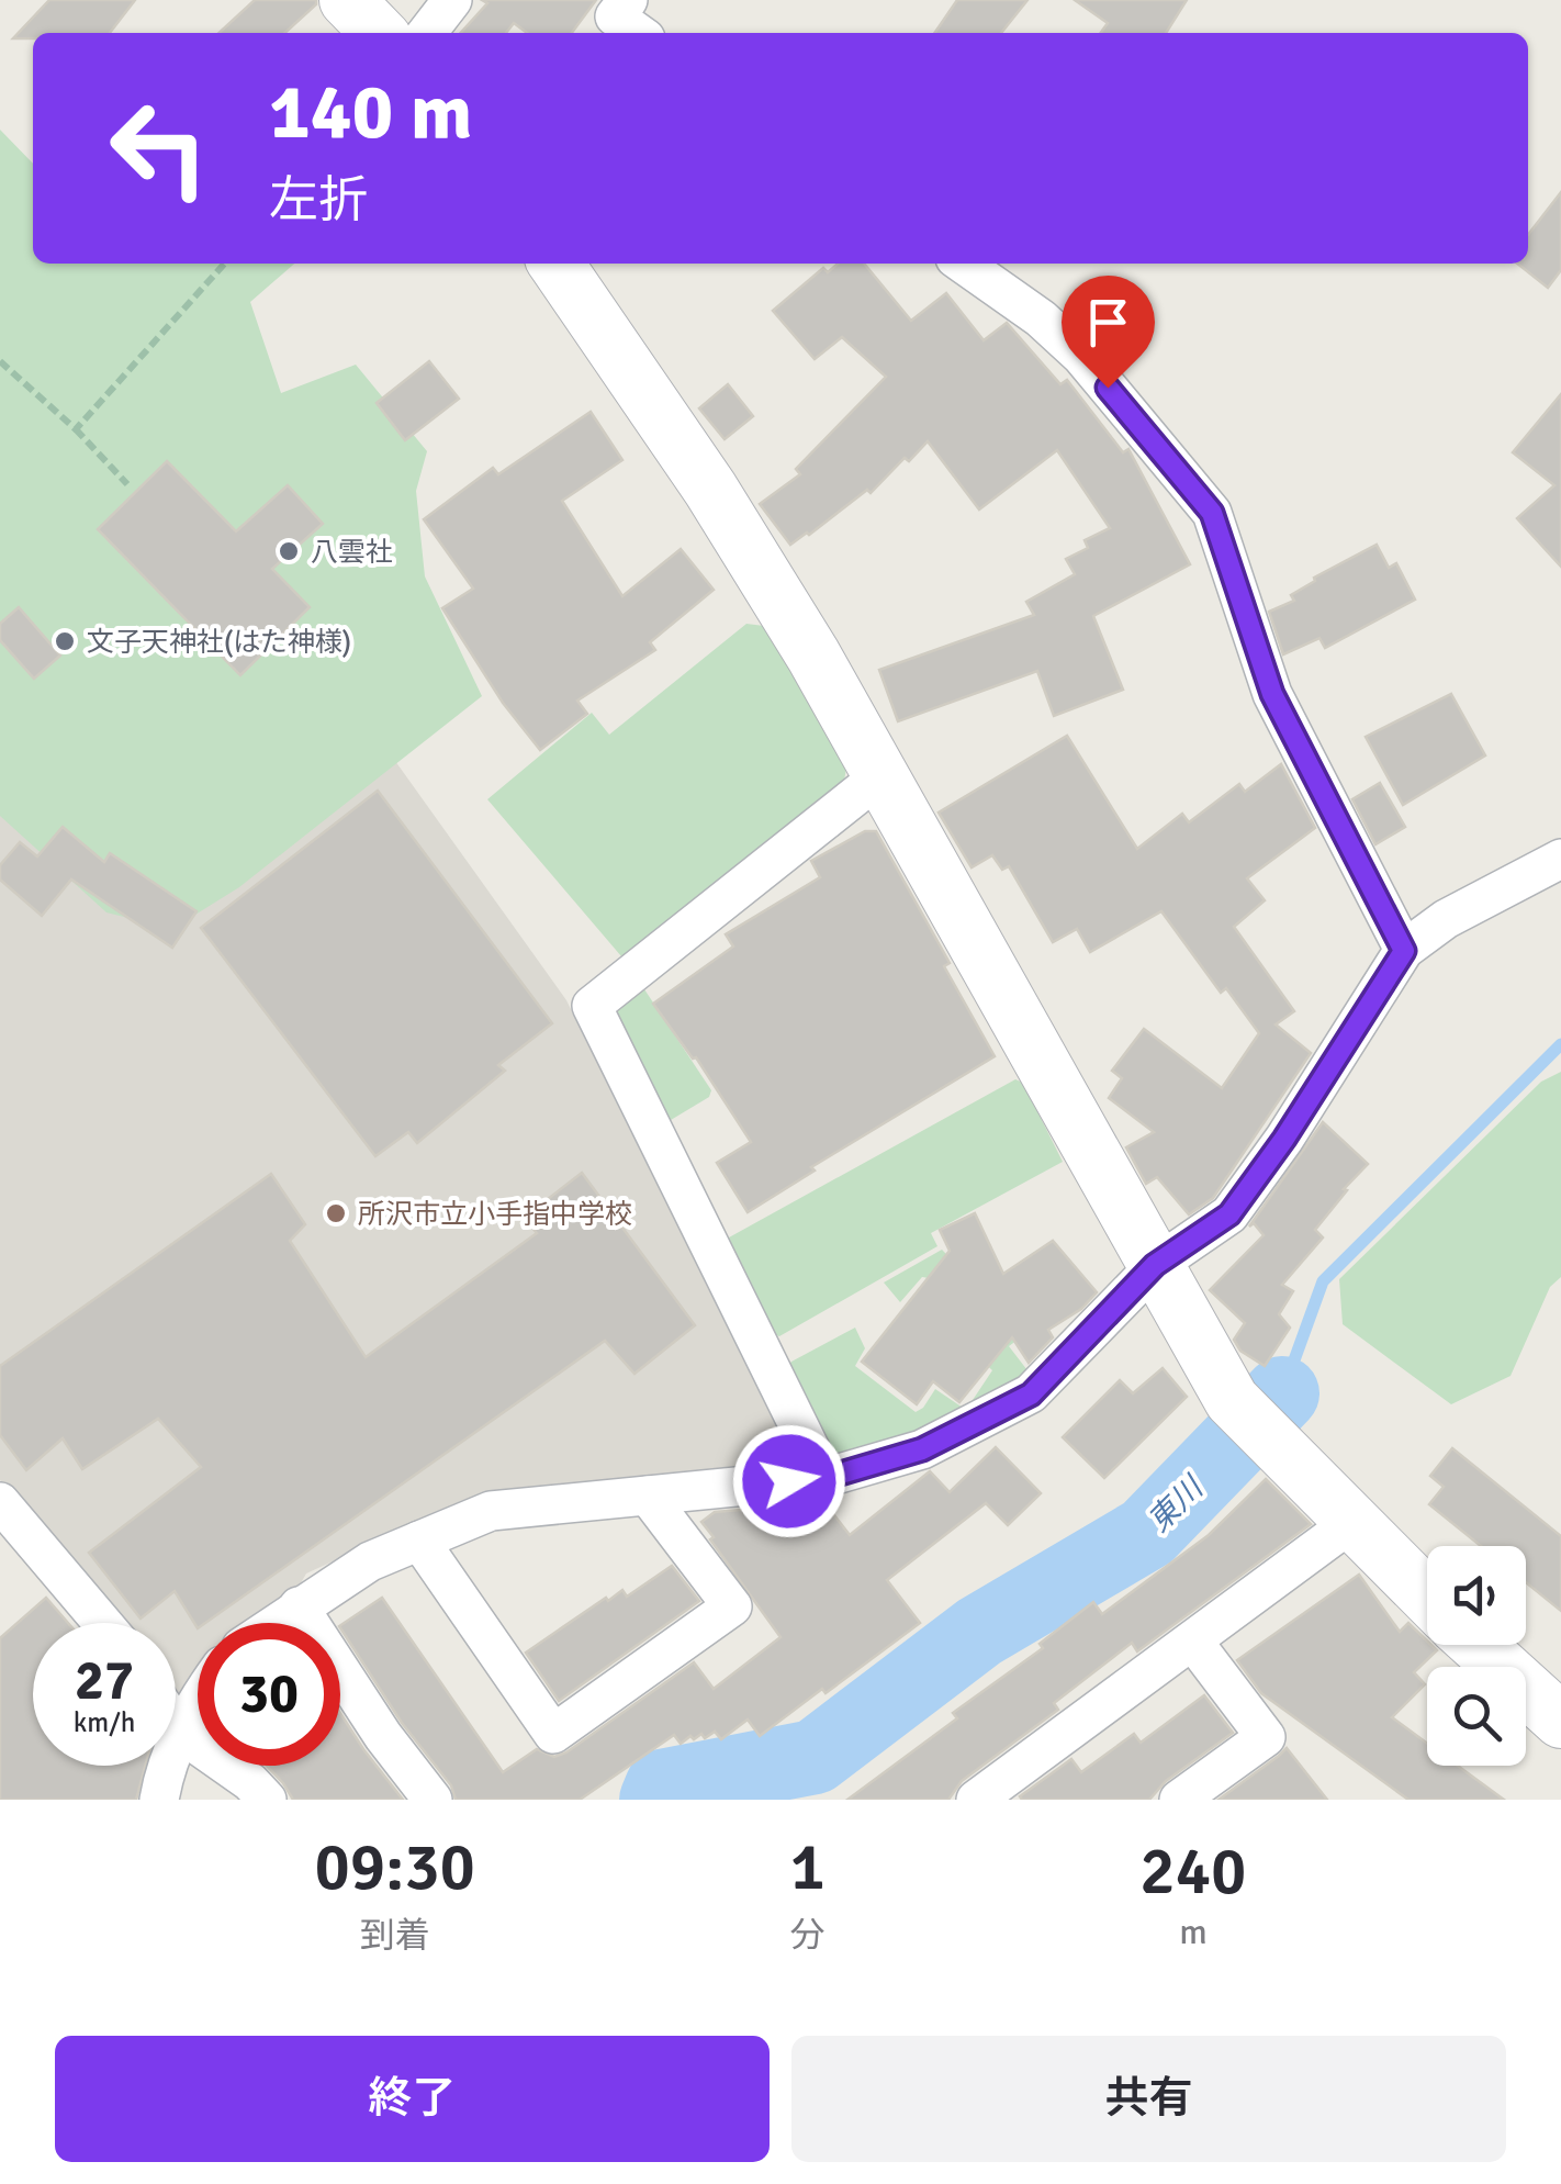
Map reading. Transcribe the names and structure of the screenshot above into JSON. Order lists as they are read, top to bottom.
{
  "water": ["東川"],
  "places": ["八雲社", "文子天神社(はた神様)", "所沢市立小手指中学校"],
  "page": {
    "turn": ["140 m", "左折"],
    "speed": "27 km/h",
    "limit": "30",
    "eta": [
      "09:30",
      "到着",
      "1",
      "分",
      "240",
      "m"
    ],
    "buttons": ["終了", "共有"]
  }
}
